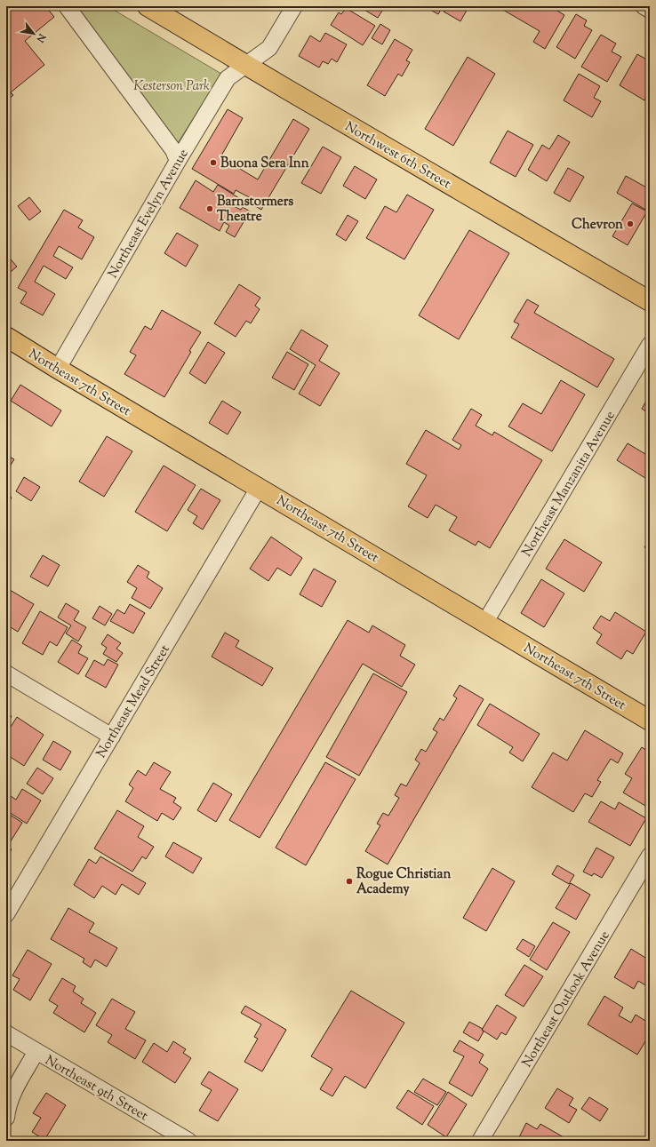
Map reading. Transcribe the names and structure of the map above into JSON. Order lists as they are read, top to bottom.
{
  "streets": {
    "highway": ["Northwest 6th Street", "Northeast 7th Street"],
    "street": [
      "Northeast Evelyn Avenue",
      "Northeast Manzanita Avenue",
      "Northeast Mead Street",
      "Northeast Outlook Avenue",
      "Northeast 9th Street"
    ]
  },
  "crossings": [
    ["Northwest 6th Street", "Northeast Evelyn Avenue"],
    ["Northeast Evelyn Avenue", "Northeast 7th Street"],
    ["Northeast 7th Street", "Northeast Manzanita Avenue"],
    ["Northeast 7th Street", "Northeast Mead Street"]
  ],
  "parks": ["Kesterson Park"],
  "places": [
    "Buona Sera Inn",
    "Barnstormers Theatre",
    "Chevron",
    "Rogue Christian Academy"
  ],
  "north": "bottom right"
}
